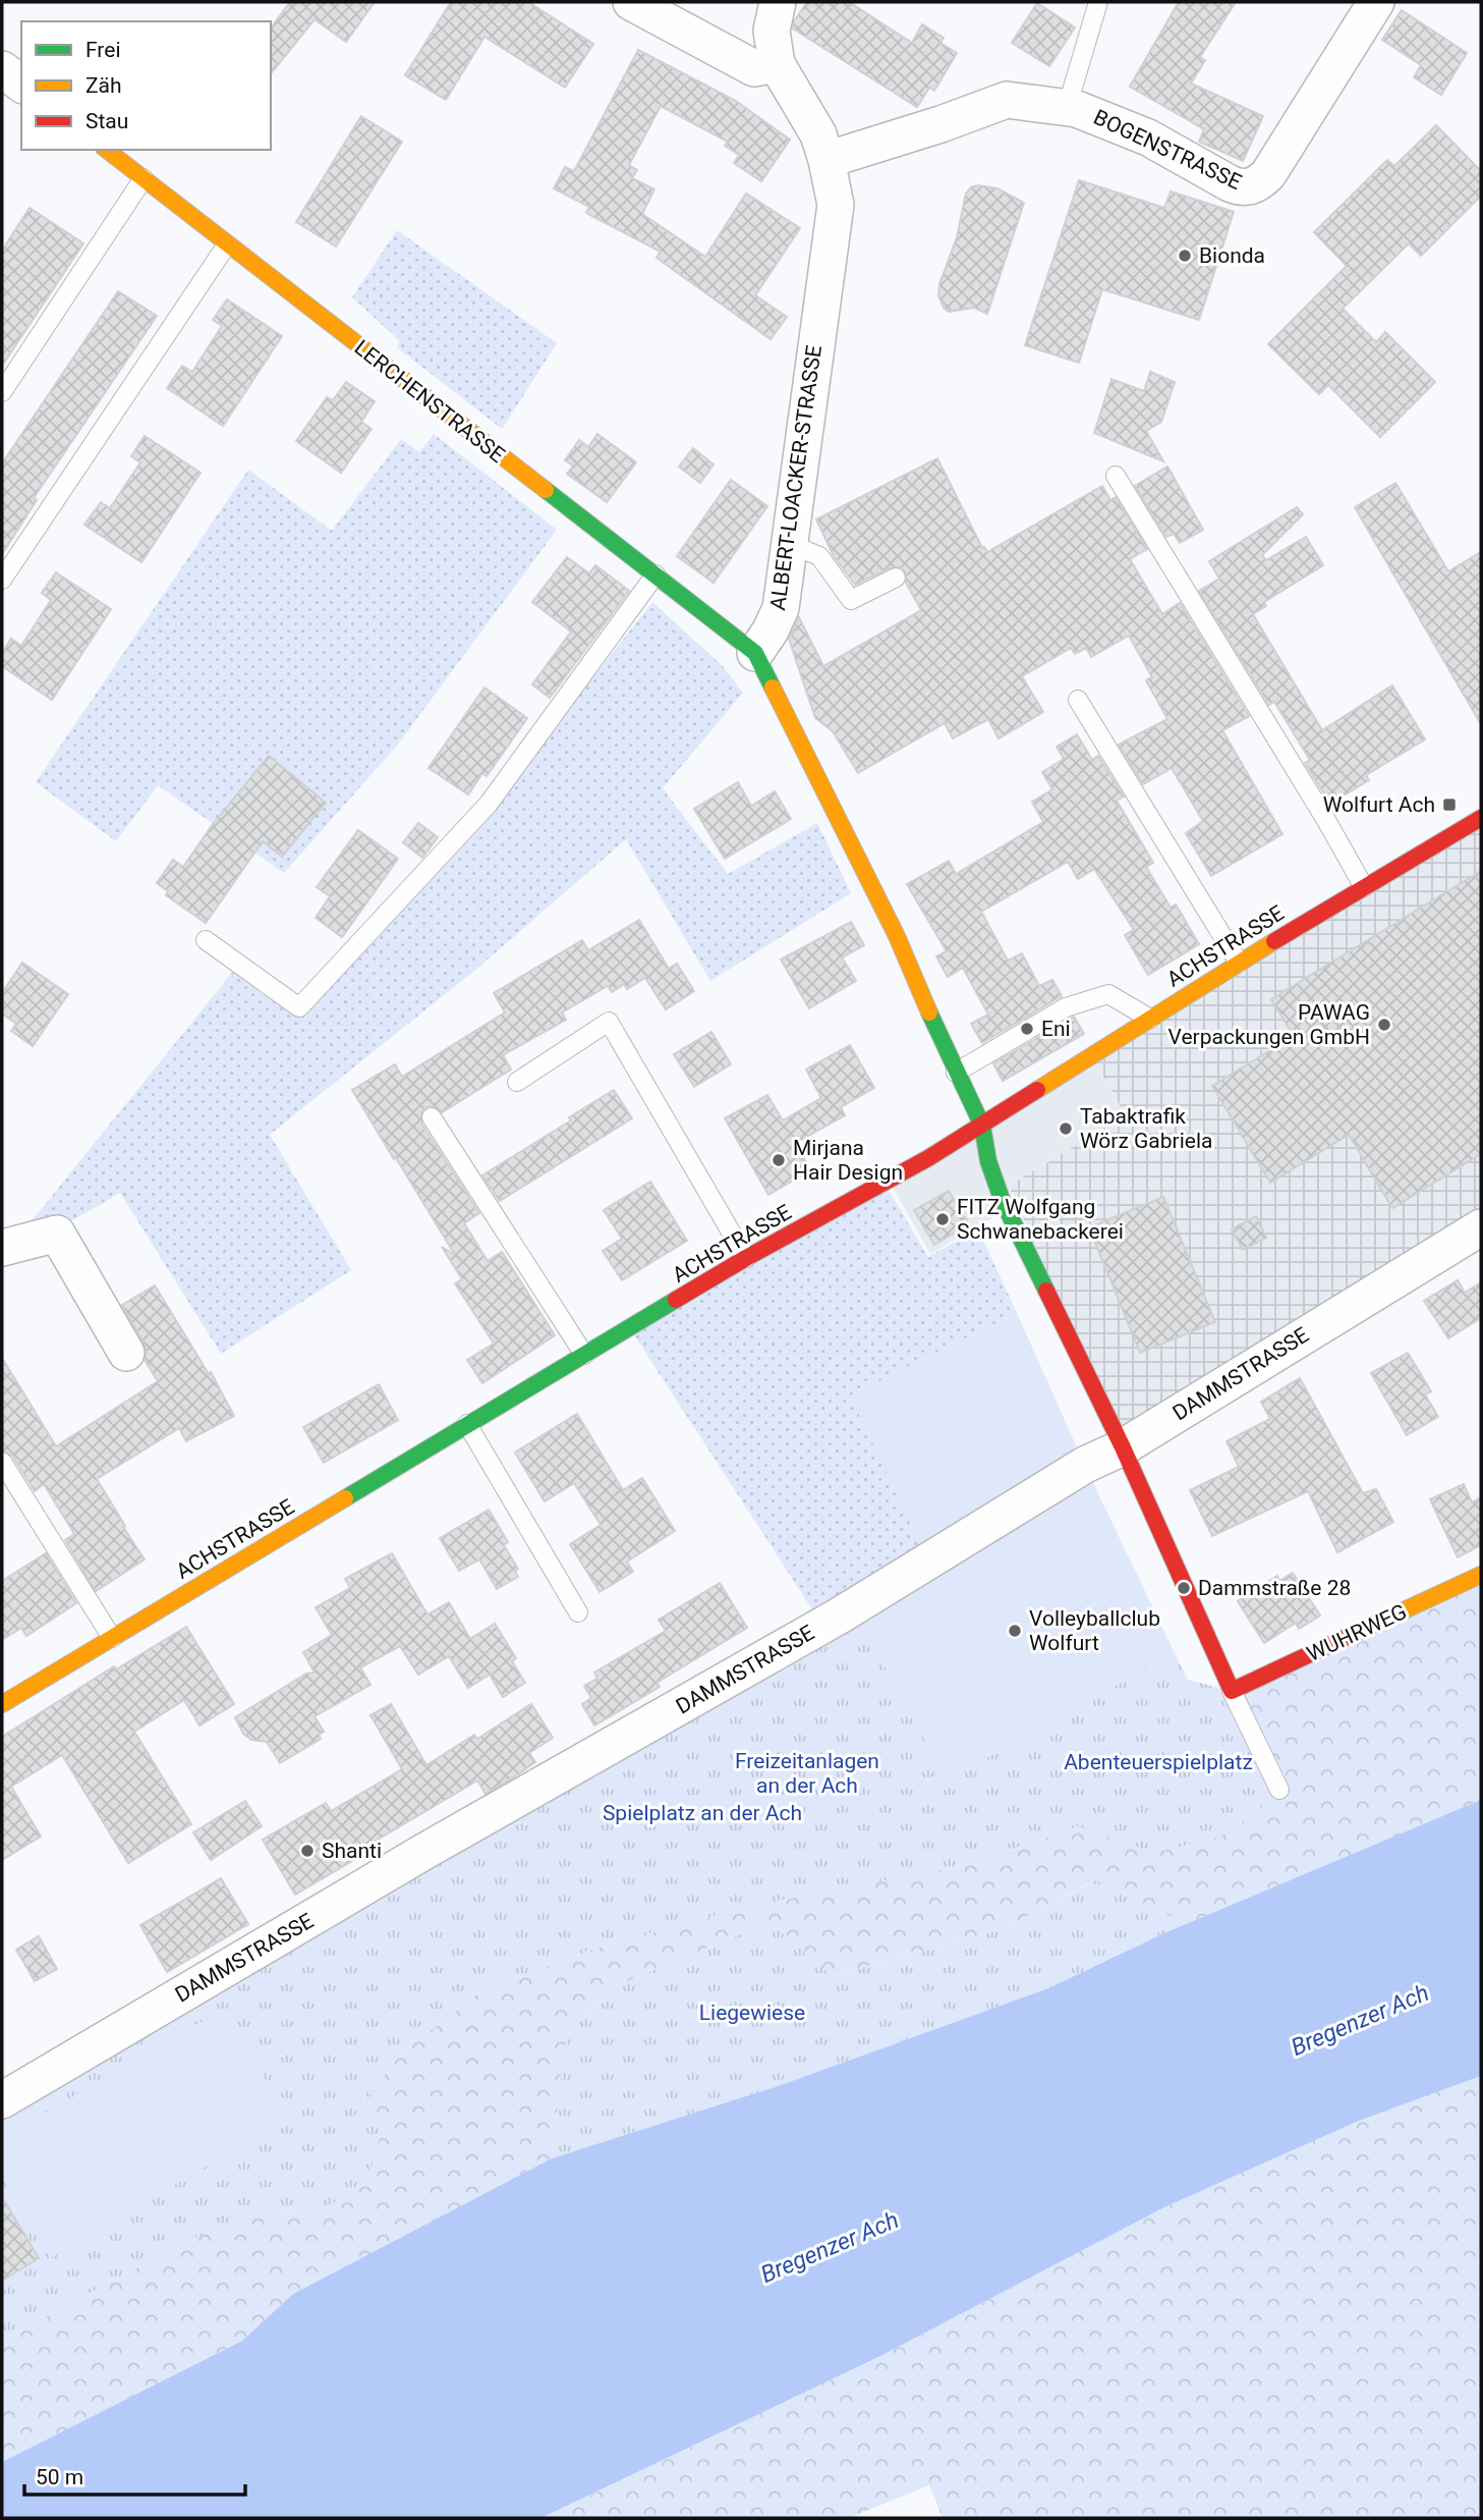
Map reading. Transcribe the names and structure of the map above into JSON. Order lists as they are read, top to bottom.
{
  "streets": {
    "street": [
      "BOGENSTRASSE",
      "LERCHENSTRASSE",
      "ALBERT-LOACKER-STRASSE",
      "ACHSTRASSE",
      "DAMMSTRASSE",
      "WUHRWEG"
    ]
  },
  "crossings": [
    ["BOGENSTRASSE", "ALBERT-LOACKER-STRASSE"],
    ["LERCHENSTRASSE", "ALBERT-LOACKER-STRASSE"]
  ],
  "water": ["Bregenzer Ach"],
  "parks": [
    "Freizeitanlagen an der Ach",
    "Abenteuerspielplatz",
    "Spielplatz an der Ach",
    "Liegewiese"
  ],
  "places": {
    "other": [
      "Bionda",
      "PAWAG Verpackungen GmbH",
      "Eni",
      "Tabaktrafik Wörz Gabriela",
      "Mirjana Hair Design",
      "FITZ Wolfgang Schwanebackerei",
      "Dammstraße 28",
      "Volleyballclub Wolfurt",
      "Shanti"
    ],
    "transit": ["Wolfurt Ach"]
  },
  "legend": ["Frei", "Zäh", "Stau"],
  "scale_bar": "50 m"
}
